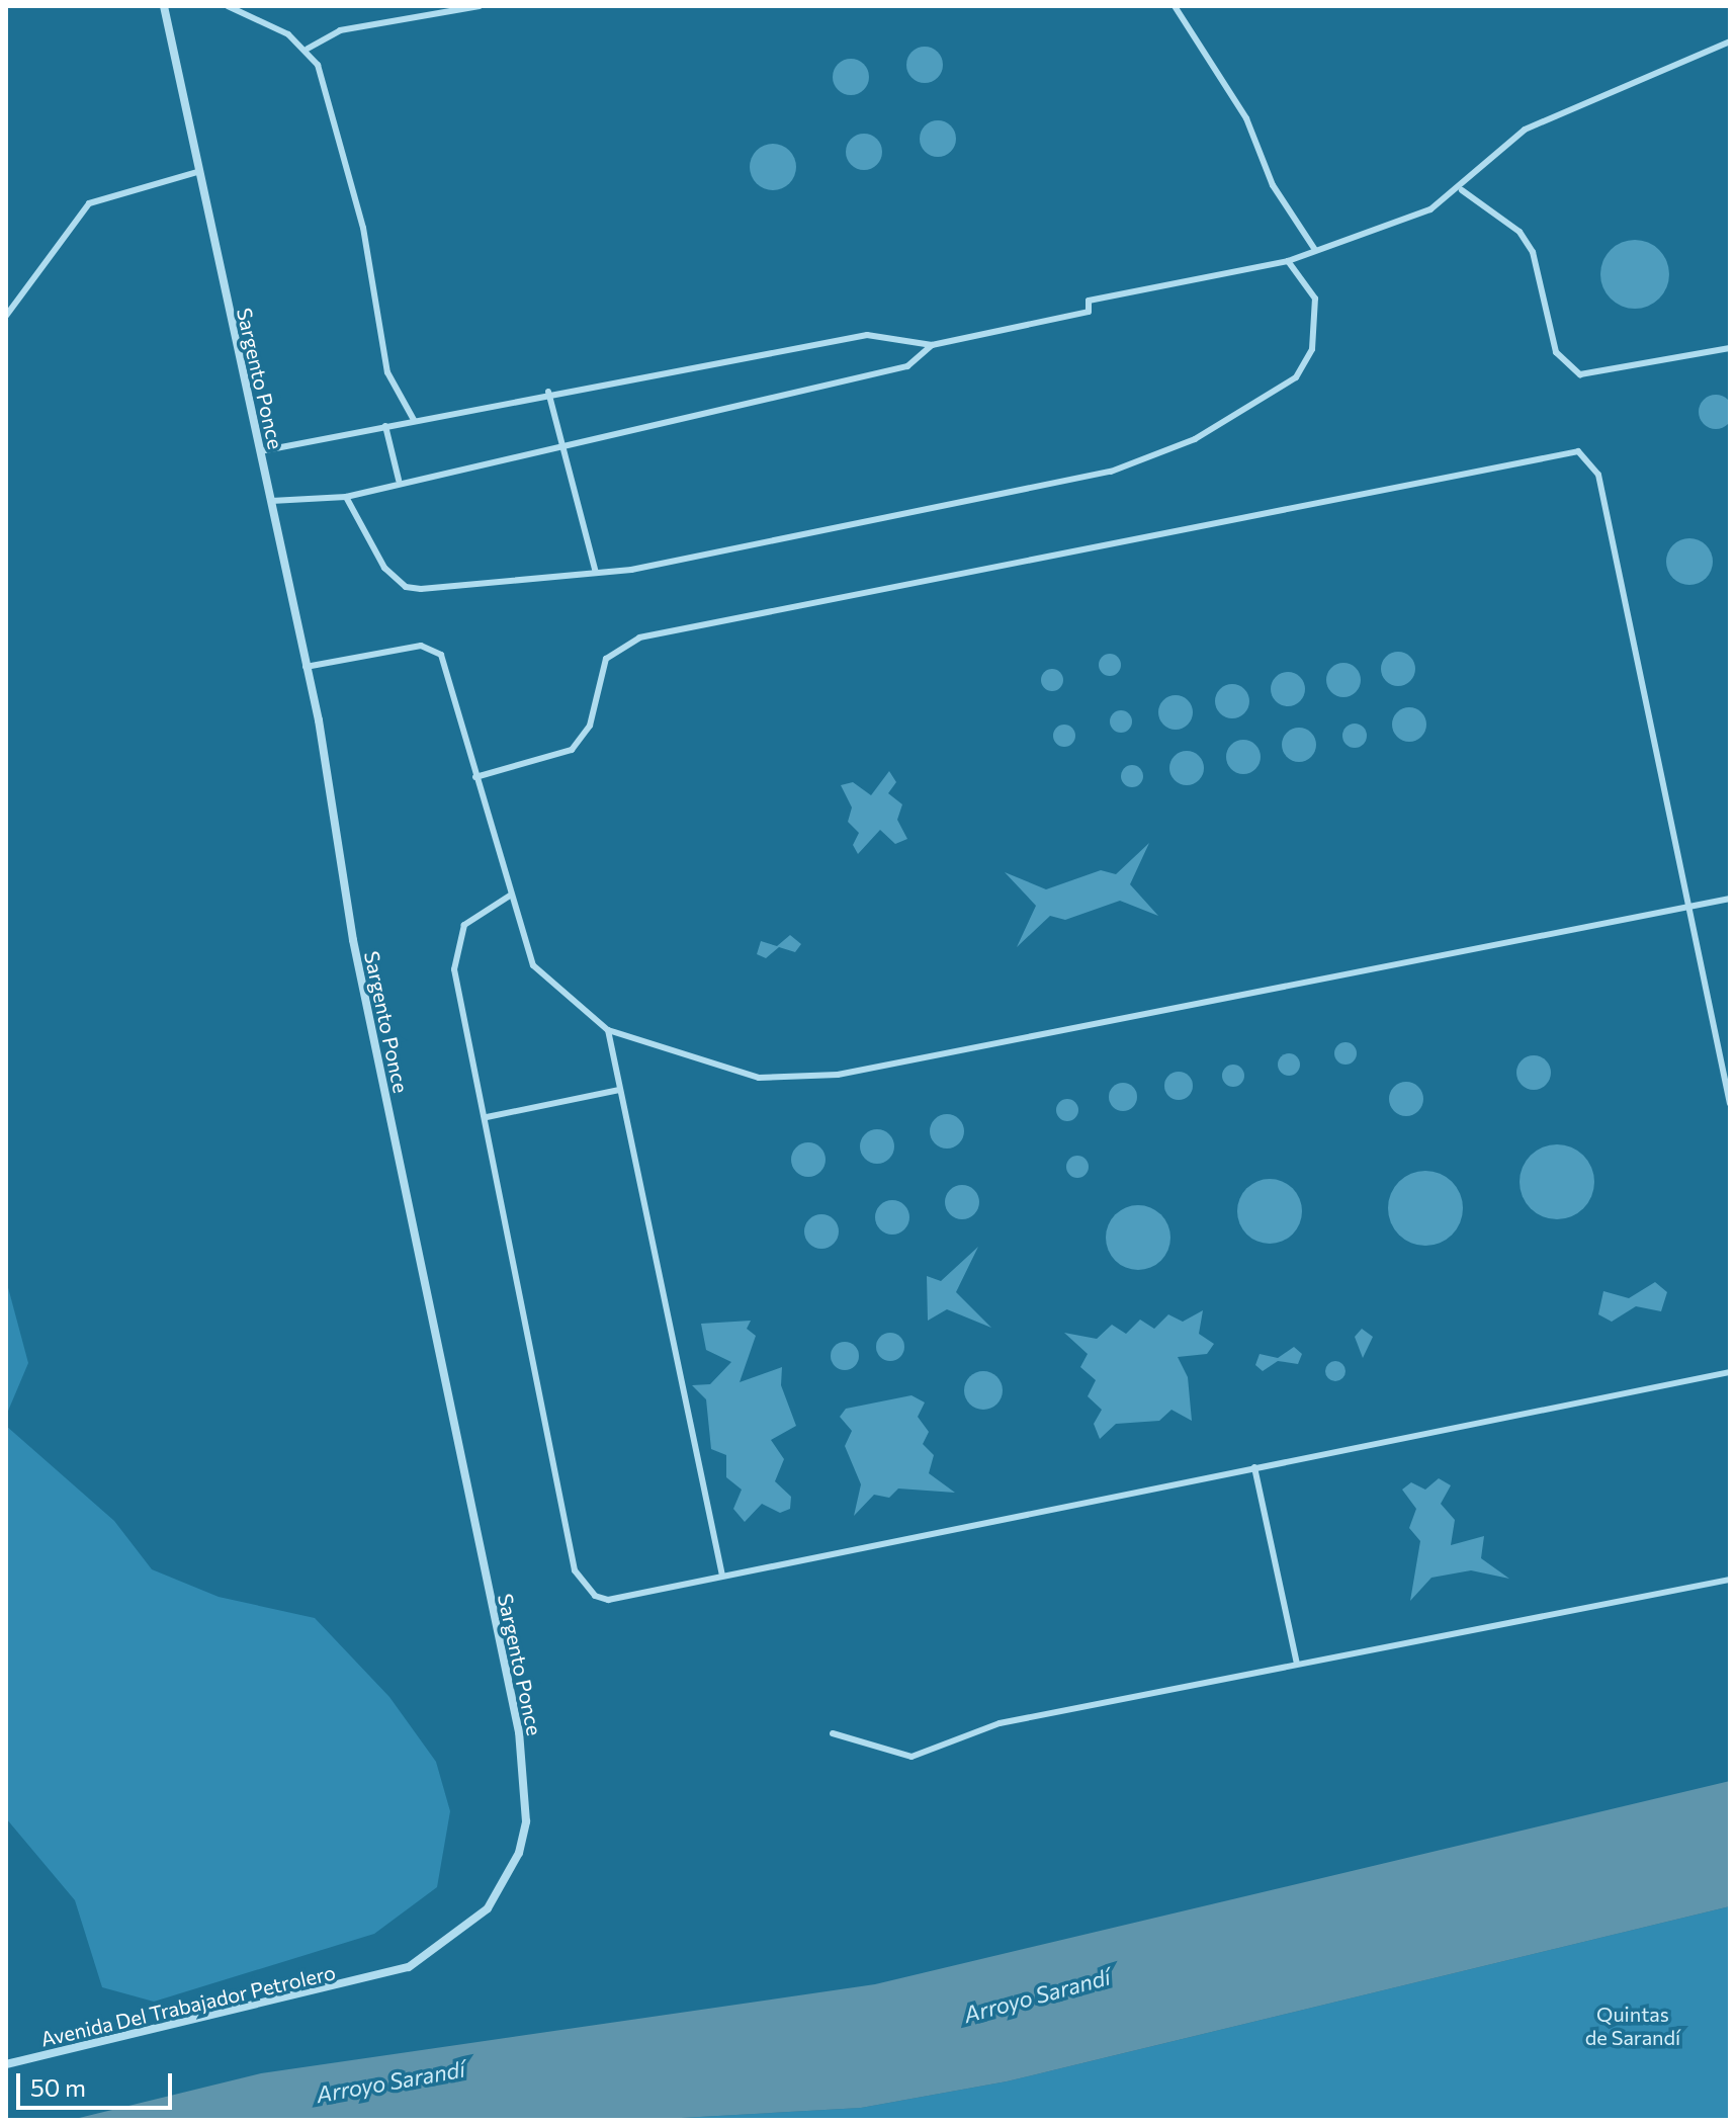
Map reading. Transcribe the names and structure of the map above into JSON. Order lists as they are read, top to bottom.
{
  "streets": {
    "street": ["Sargento Ponce", "Avenida Del Trabajador Petrolero"]
  },
  "crossings": [
    ["Sargento Ponce", "Avenida Del Trabajador Petrolero"]
  ],
  "water": ["Arroyo Sarandí"],
  "parks": ["Quintas de Sarandí"],
  "scale_bar": "50 m"
}
